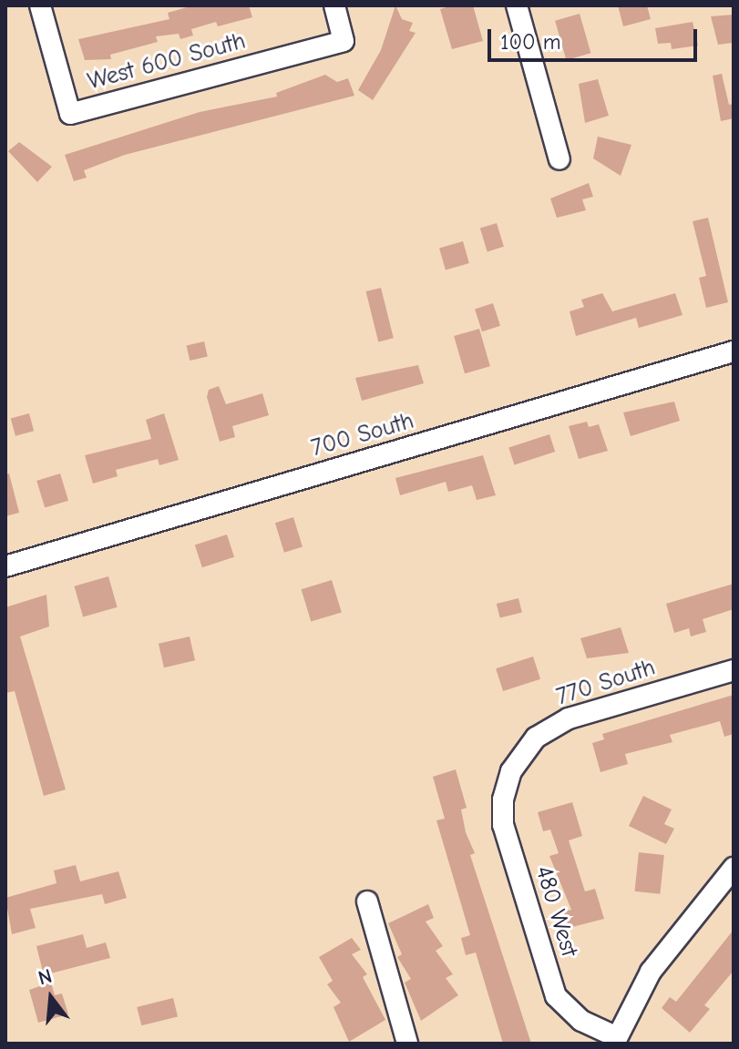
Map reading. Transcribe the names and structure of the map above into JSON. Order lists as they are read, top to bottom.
{
  "streets": {
    "street": [
      "West 600 South",
      "700 South",
      "770 South",
      "480 West"
    ]
  },
  "crossings": [
    ["770 South", "480 West"]
  ],
  "scale_bar": "100 m",
  "north": "top"
}
